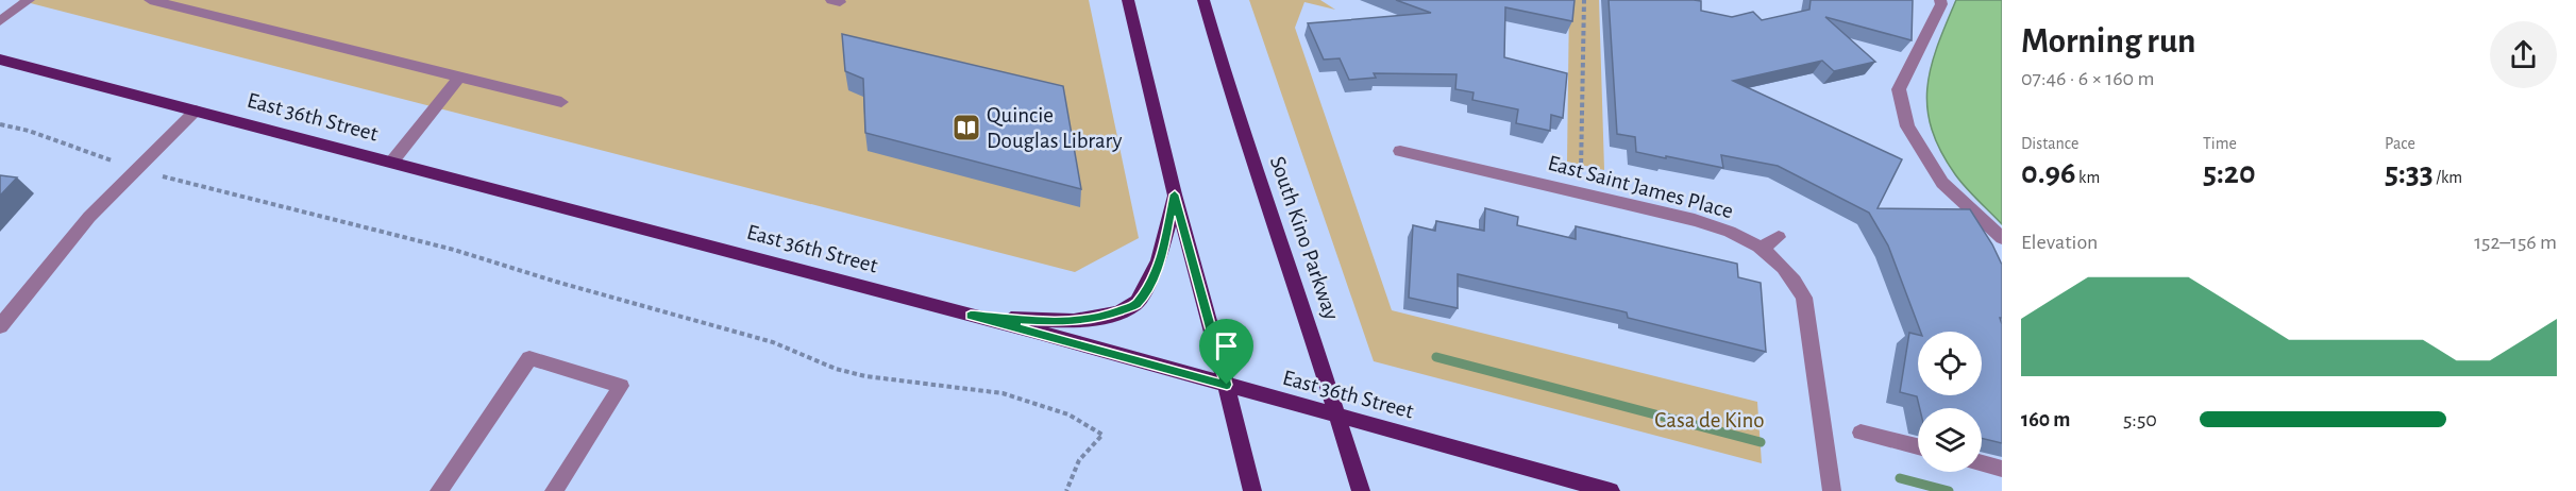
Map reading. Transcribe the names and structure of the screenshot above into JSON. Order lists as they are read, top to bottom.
{
  "streets": {
    "main road": ["East 36th Street", "South Kino Parkway"],
    "street": ["East Saint James Place"]
  },
  "crossings": [
    ["East 36th Street", "South Kino Parkway"]
  ],
  "parks": ["Casa de Kino"],
  "places": {
    "library": ["Quincie Douglas Library"]
  },
  "page": {
    "heading": ["Morning run", "07:46 · 6 × 160 m"],
    "stats": [
      ["Distance", "0.96 km"],
      ["Time", "5:20"],
      ["Pace", "5:33 /km"]
    ],
    "chart": ["Elevation", "152–156 m"],
    "list": [
      {
        "name": "160 m",
        "note": "5:50"
      }
    ]
  }
}
